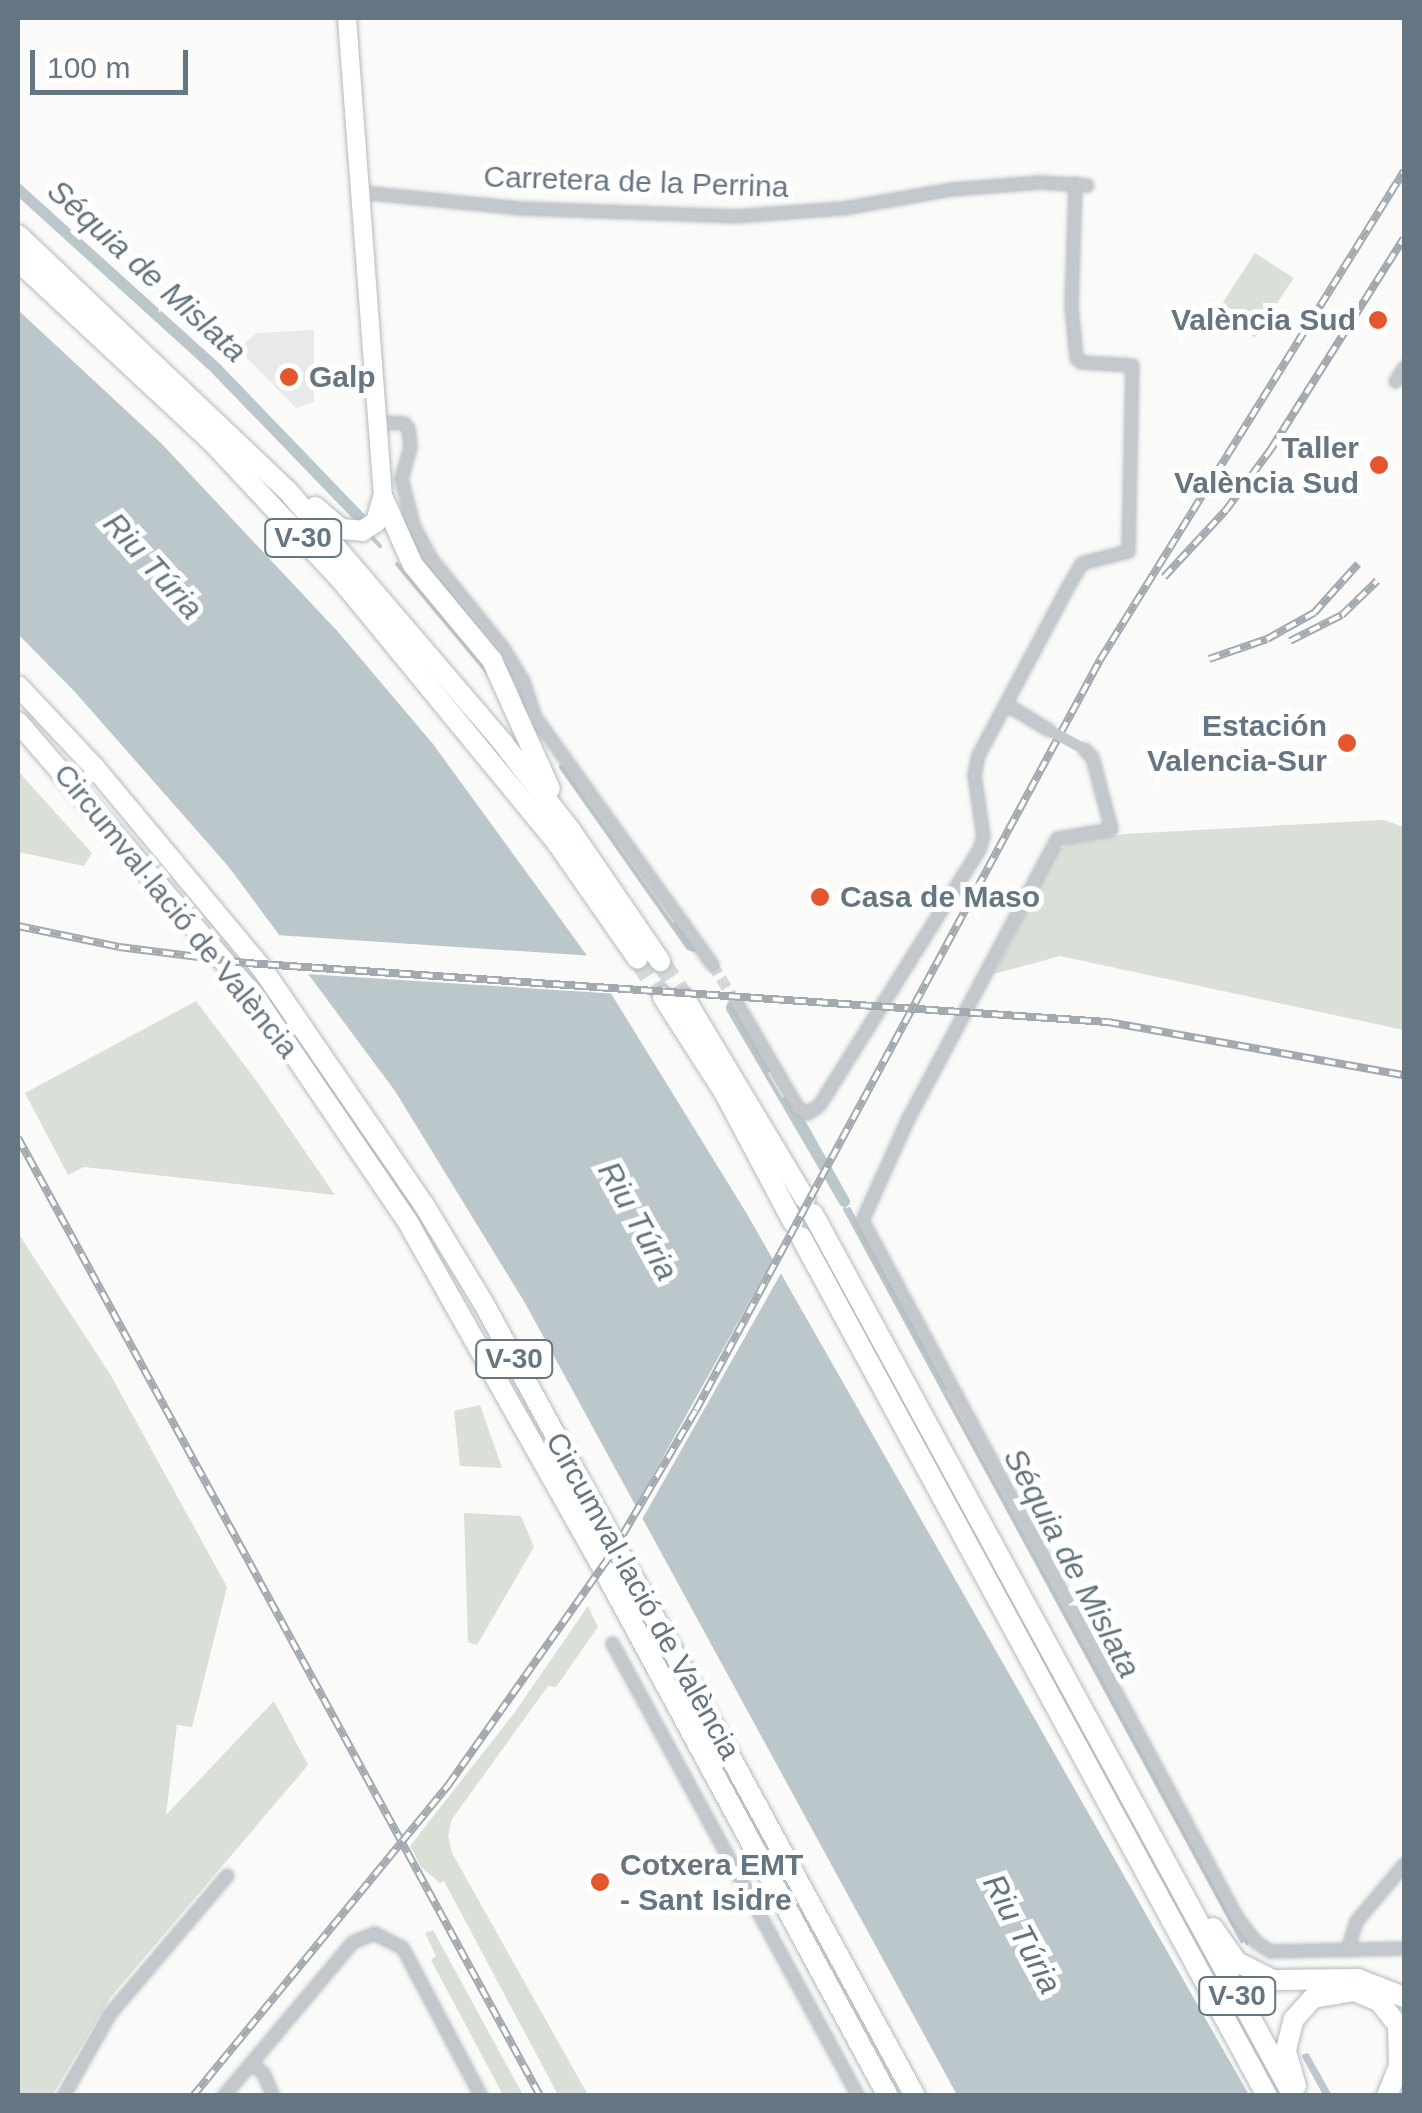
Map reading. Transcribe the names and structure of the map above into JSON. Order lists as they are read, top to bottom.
{
  "streets": {
    "highway": ["V-30", "Circumval·lació de València"],
    "street": ["Carretera de la Perrina"]
  },
  "water": ["Séquia de Mislata", "Riu Túria"],
  "places": [
    "València Sud",
    "Galp",
    "Taller València Sud",
    "Estación Valencia-Sur",
    "Casa de Maso",
    "Cotxera EMT - Sant Isidre"
  ],
  "scale_bar": "100 m"
}
